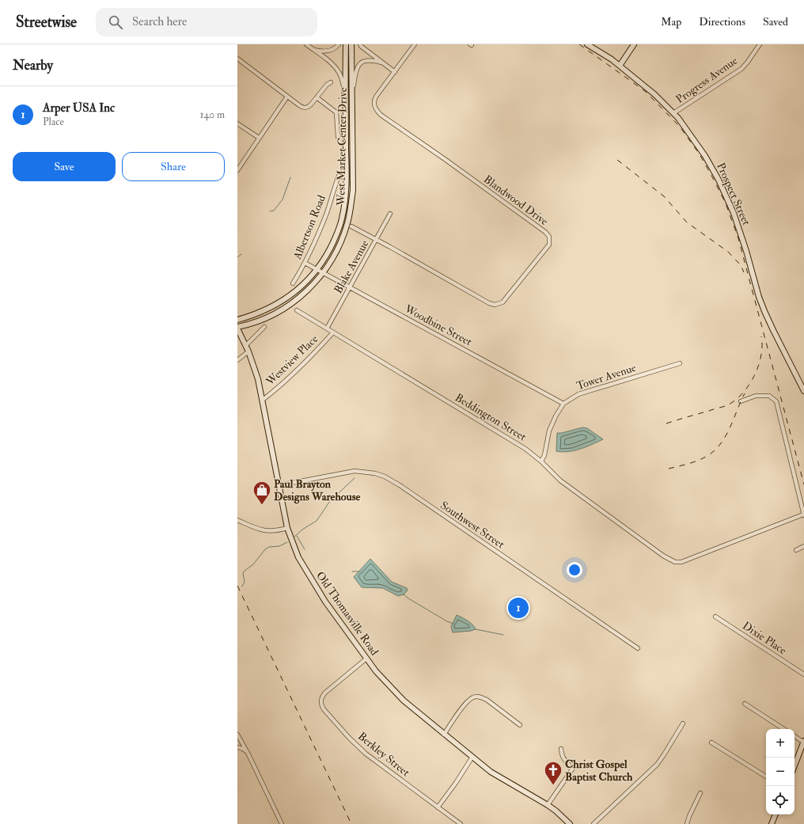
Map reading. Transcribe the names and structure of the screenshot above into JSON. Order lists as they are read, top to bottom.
{
  "streets": {
    "street": [
      "Progress Avenue",
      "West Market Center Drive",
      "Prospect Street",
      "Blandwood Drive",
      "Albertson Road",
      "Blake Avenue",
      "Woodbine Street",
      "Westview Place",
      "Tower Avenue",
      "Beddington Street",
      "Southwest Street",
      "Old Thomasville Road",
      "Dixie Place",
      "Berkley Street"
    ]
  },
  "crossings": [
    ["Progress Avenue", "Prospect Street"],
    ["West Market Center Drive", "Woodbine Street"],
    ["West Market Center Drive", "Old Thomasville Road"],
    ["Blandwood Drive", "Blake Avenue"],
    ["Albertson Road", "Woodbine Street"],
    ["Blake Avenue", "Woodbine Street"],
    ["Blake Avenue", "Beddington Street"],
    ["Woodbine Street", "Tower Avenue"],
    ["Westview Place", "Beddington Street"],
    ["Westview Place", "Old Thomasville Road"],
    ["Tower Avenue", "Beddington Street"],
    ["Southwest Street", "Old Thomasville Road"],
    ["Old Thomasville Road", "Berkley Street"]
  ],
  "places": {
    "shop": ["Paul Brayton Designs Warehouse"],
    "church": ["Christ Gospel Baptist Church"]
  },
  "page": {
    "header": "Streetwise",
    "search": "Search here",
    "nav": ["Map", "Directions", "Saved"],
    "heading": "Nearby",
    "list": [
      {
        "mark": "1",
        "name": "Arper USA Inc",
        "note": "Place",
        "value": "140 m"
      }
    ],
    "buttons": ["Save", "Share"],
    "pins": "1",
    "map_buttons": ["+", "−"]
  }
}
